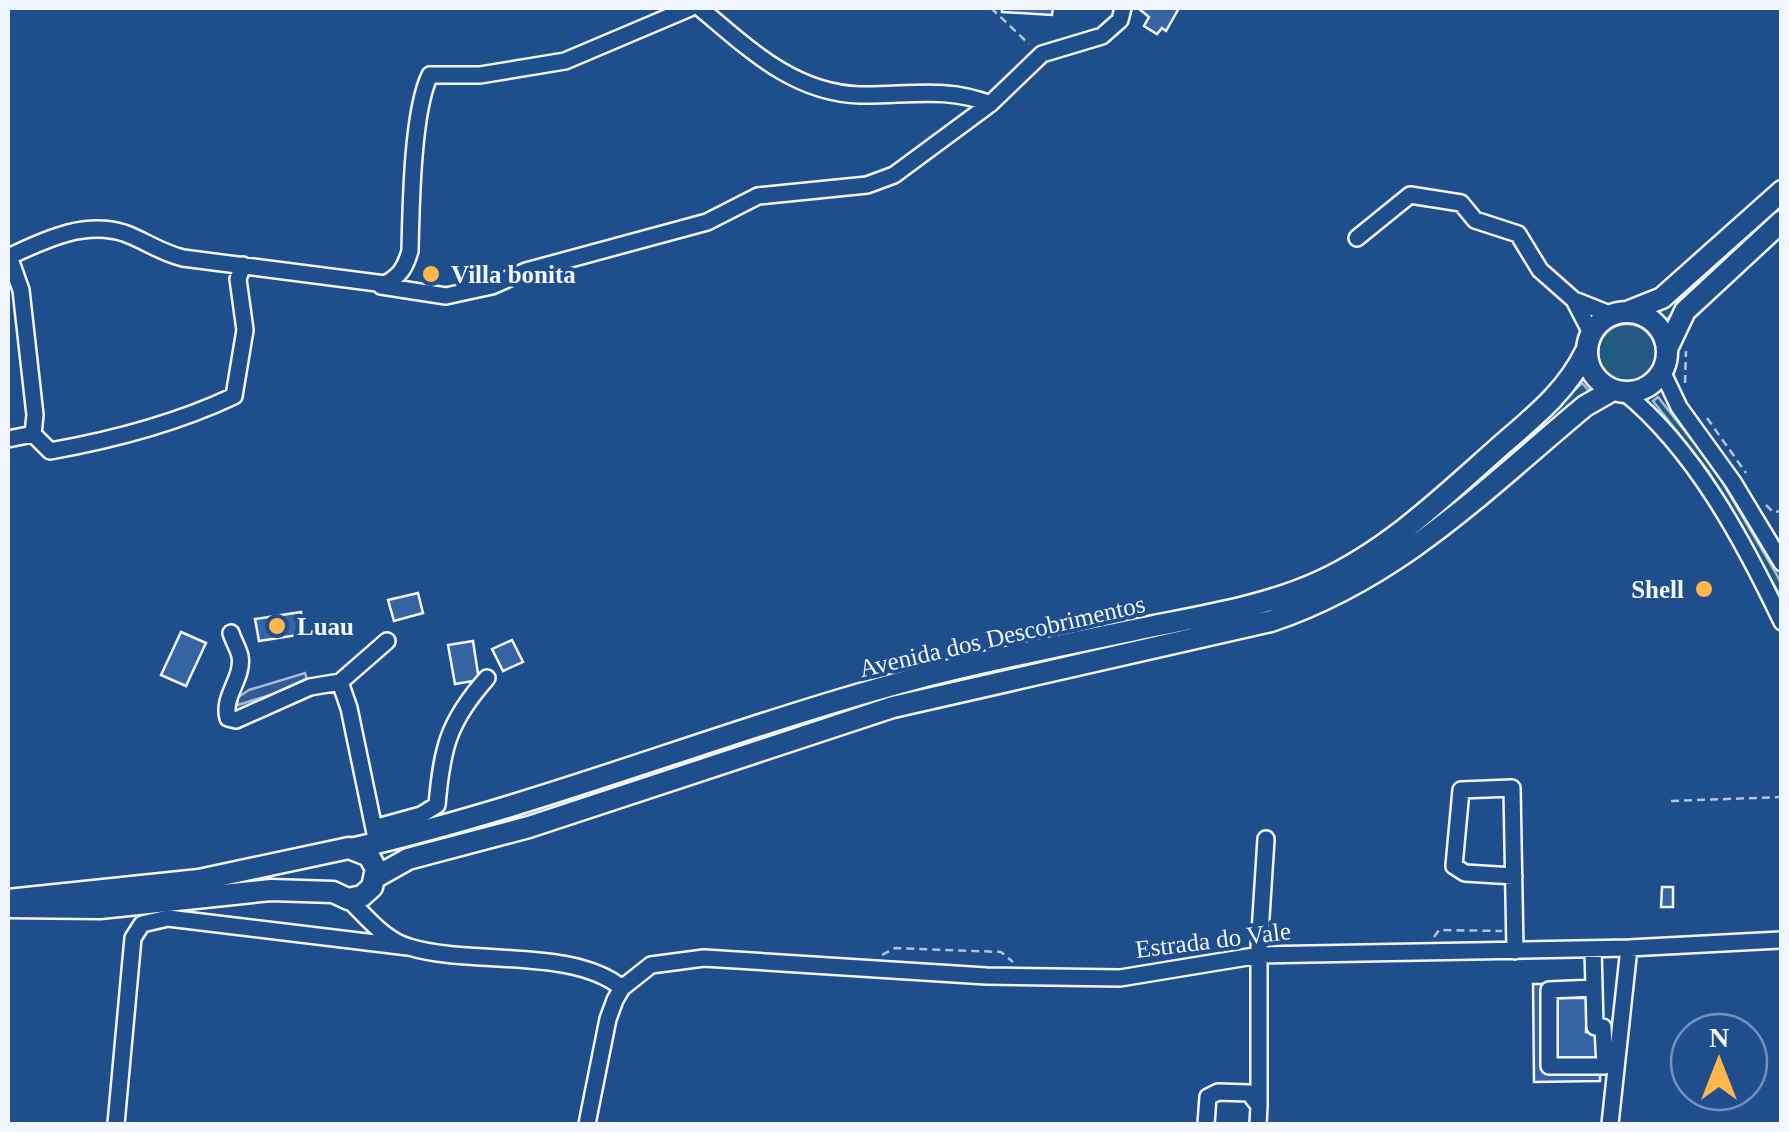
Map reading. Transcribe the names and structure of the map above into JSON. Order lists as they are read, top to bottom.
{
  "streets": {
    "main road": ["Avenida dos Descobrimentos"],
    "street": ["Estrada do Vale"]
  },
  "places": ["Villa bonita", "Shell", "Luau"],
  "north": "top"
}
